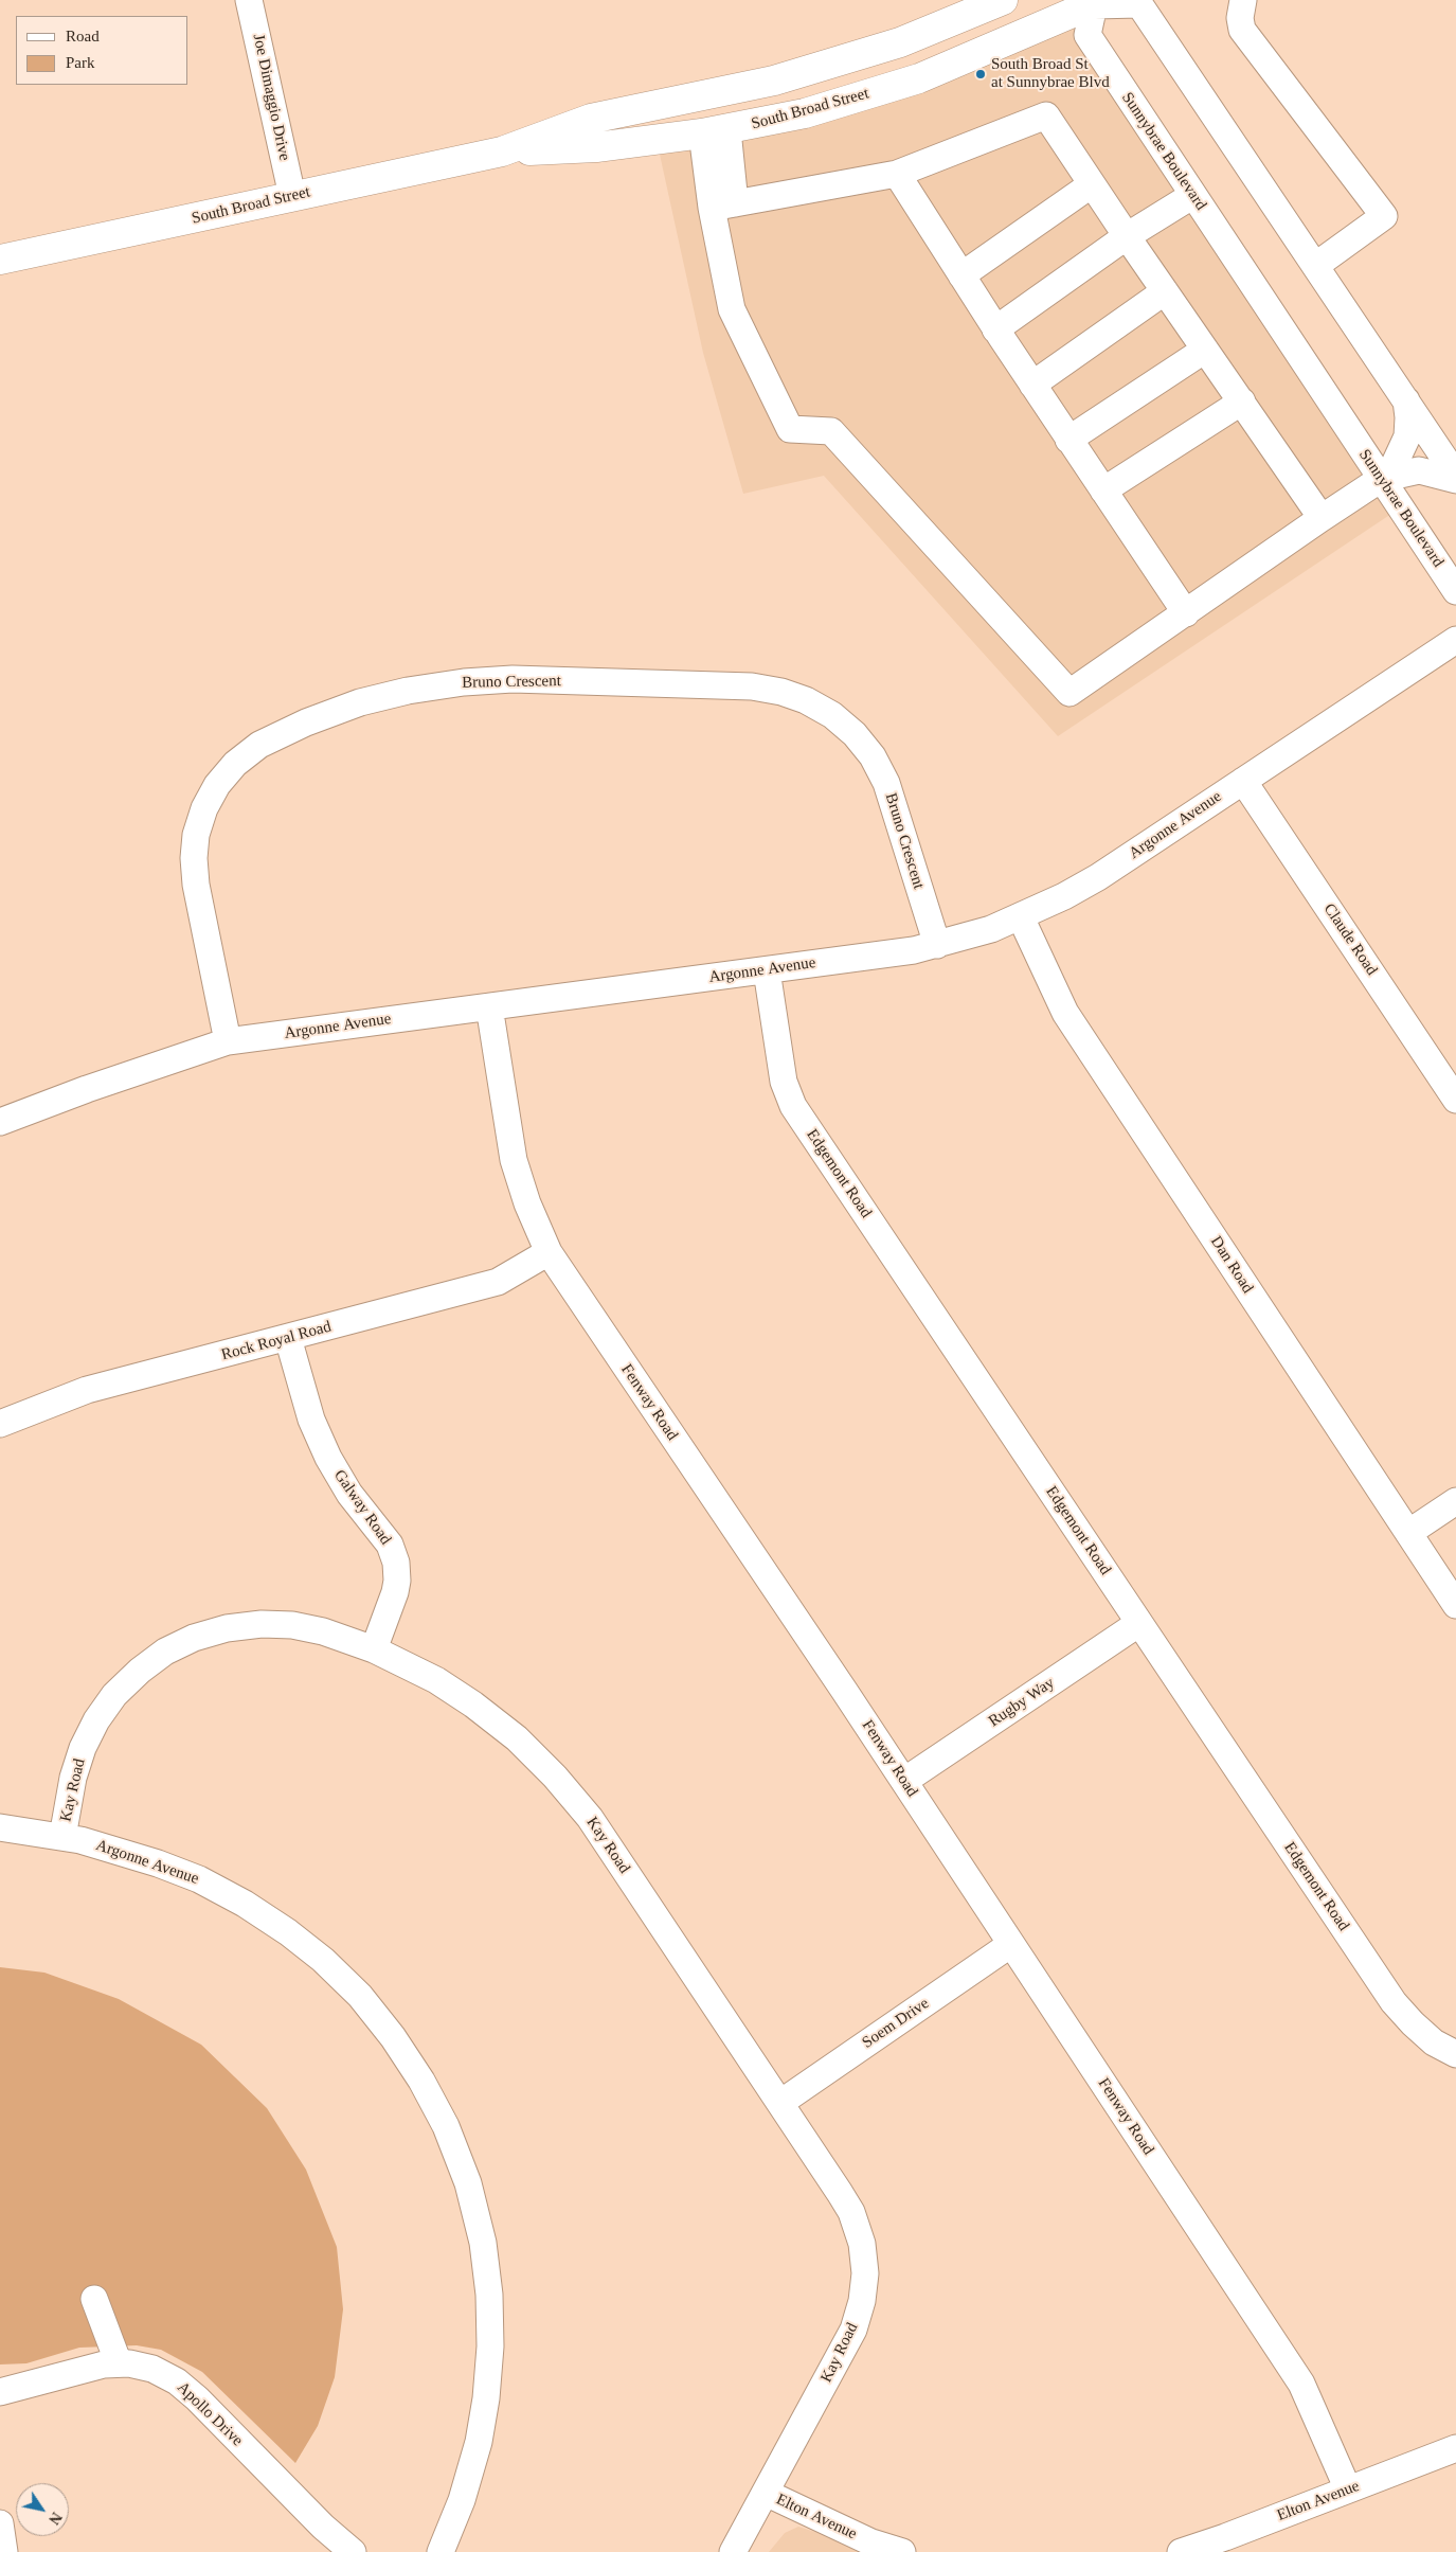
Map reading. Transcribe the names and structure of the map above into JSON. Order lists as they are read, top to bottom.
{
  "streets": {
    "main road": ["South Broad Street"],
    "street": [
      "Joe Dimaggio Drive",
      "Sunnybrae Boulevard",
      "Bruno Crescent",
      "Argonne Avenue",
      "Claude Road",
      "Edgemont Road",
      "Dan Road",
      "Rock Royal Road",
      "Fenway Road",
      "Galway Road",
      "Rugby Way",
      "Kay Road",
      "Soem Drive",
      "Apollo Drive",
      "Elton Avenue"
    ]
  },
  "crossings": [
    ["Joe Dimaggio Drive", "South Broad Street"],
    ["South Broad Street", "Sunnybrae Boulevard"],
    ["Bruno Crescent", "Argonne Avenue"],
    ["Argonne Avenue", "Claude Road"],
    ["Argonne Avenue", "Edgemont Road"],
    ["Argonne Avenue", "Dan Road"],
    ["Argonne Avenue", "Fenway Road"],
    ["Argonne Avenue", "Kay Road"],
    ["Edgemont Road", "Rugby Way"],
    ["Rock Royal Road", "Fenway Road"],
    ["Rock Royal Road", "Galway Road"],
    ["Fenway Road", "Rugby Way"],
    ["Fenway Road", "Soem Drive"],
    ["Fenway Road", "Elton Avenue"],
    ["Galway Road", "Kay Road"],
    ["Kay Road", "Soem Drive"],
    ["Kay Road", "Elton Avenue"]
  ],
  "places": ["South Broad St at Sunnybrae Blvd"],
  "legend": ["Road", "Park"],
  "north": "bottom right"
}
